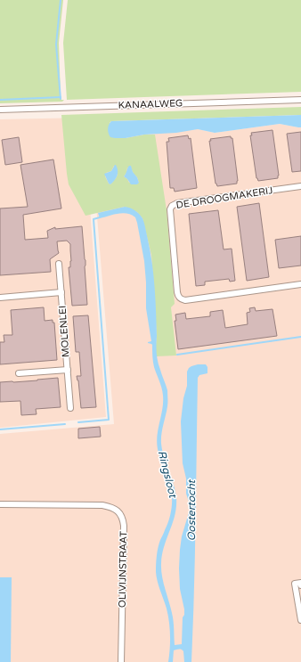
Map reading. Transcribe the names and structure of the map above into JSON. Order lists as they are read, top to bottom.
{
  "streets": {
    "street": [
      "KANAALWEG",
      "DE DROOGMAKERIJ",
      "MOLENLEI",
      "OLIVIJNSTRAAT"
    ]
  },
  "water": ["Ringsloot", "Oostertocht"]
}
